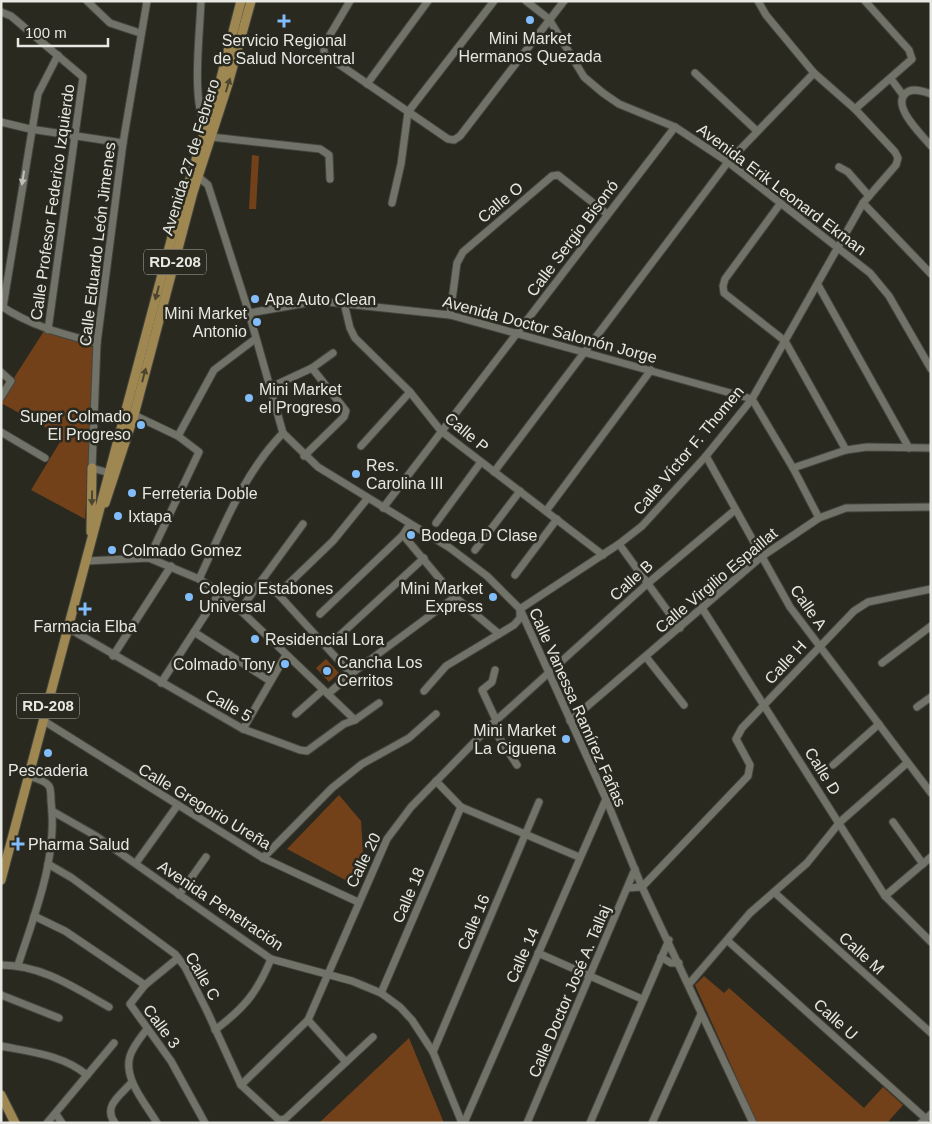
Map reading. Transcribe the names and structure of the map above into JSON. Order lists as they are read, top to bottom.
{
  "streets": {
    "main road": ["Avenida 27 de Febrero", "RD-208"],
    "street": [
      "Avenida Erik Leonard Ekman",
      "Calle Profesor Federico Izquierdo",
      "Calle O",
      "Calle Sergio Bisonó",
      "Calle Eduardo León Jimenes",
      "Avenida Doctor Salomón Jorge",
      "Calle P",
      "Calle Víctor F. Thomen",
      "Calle B",
      "Calle Virgilio Espaillat",
      "Calle A",
      "Calle H",
      "Calle 5",
      "Calle Vanessa Ramírez Fañas",
      "Calle D",
      "Calle Gregorio Ureña",
      "Calle 20",
      "Calle 18",
      "Avenida Penetración",
      "Calle 16",
      "Calle M",
      "Calle 14",
      "Calle C",
      "Calle Doctor José A. Tallaj",
      "Calle U",
      "Calle 3"
    ]
  },
  "crossings": [
    ["Avenida 27 de Febrero", "Calle 5"],
    ["Avenida 27 de Febrero", "Calle Vanessa Ramírez Fañas"],
    ["Avenida 27 de Febrero", "Calle Gregorio Ureña"],
    ["Avenida Erik Leonard Ekman", "Calle Sergio Bisonó"],
    ["Avenida Erik Leonard Ekman", "Calle Víctor F. Thomen"],
    ["Calle O", "Calle Sergio Bisonó"],
    ["Calle O", "Avenida Doctor Salomón Jorge"],
    ["Calle Sergio Bisonó", "Avenida Doctor Salomón Jorge"],
    ["Calle Sergio Bisonó", "Calle P"],
    ["Calle Sergio Bisonó", "Calle Vanessa Ramírez Fañas"],
    ["Avenida Doctor Salomón Jorge", "Calle P"],
    ["Avenida Doctor Salomón Jorge", "Calle Víctor F. Thomen"],
    ["Avenida Doctor Salomón Jorge", "Calle Vanessa Ramírez Fañas"],
    ["Calle P", "Calle Víctor F. Thomen"],
    ["Calle Víctor F. Thomen", "Calle A"],
    ["Calle Víctor F. Thomen", "Calle Vanessa Ramírez Fañas"],
    ["Calle B", "Calle A"],
    ["Calle B", "Calle Vanessa Ramírez Fañas"],
    ["Calle B", "Calle 20"],
    ["Calle Virgilio Espaillat", "Calle A"],
    ["Calle Virgilio Espaillat", "Calle Vanessa Ramírez Fañas"],
    ["Calle Virgilio Espaillat", "Calle D"],
    ["Calle A", "Calle H"],
    ["Calle H", "Calle Vanessa Ramírez Fañas"],
    ["Calle H", "Calle D"],
    ["Calle Vanessa Ramírez Fañas", "Calle 20"],
    ["Calle Vanessa Ramírez Fañas", "Calle 14"],
    ["Calle Vanessa Ramírez Fañas", "Calle Doctor José A. Tallaj"],
    ["Calle Gregorio Ureña", "Calle 20"],
    ["Calle 20", "Avenida Penetración"],
    ["Calle 20", "Calle C"],
    ["Calle 18", "Avenida Penetración"],
    ["Avenida Penetración", "Calle 16"],
    ["Avenida Penetración", "Calle 14"],
    ["Calle C", "Calle 3"]
  ],
  "places": {
    "other": [
      "Mini Market Hermanos Quezada",
      "Apa Auto Clean",
      "Mini Market Antonio",
      "Mini Market el Progreso",
      "Super Colmado El Progreso",
      "Res. Carolina III",
      "Ferreteria Doble",
      "Ixtapa",
      "Bodega D Clase",
      "Colmado Gomez",
      "Colegio Estabones Universal",
      "Mini Market Express",
      "Residencial Lora",
      "Colmado Tony",
      "Cancha Los Cerritos",
      "Mini Market La Ciguena",
      "Pescaderia"
    ],
    "health": ["Servicio Regional de Salud Norcentral", "Farmacia Elba", "Pharma Salud"]
  },
  "scale_bar": "100 m"
}
